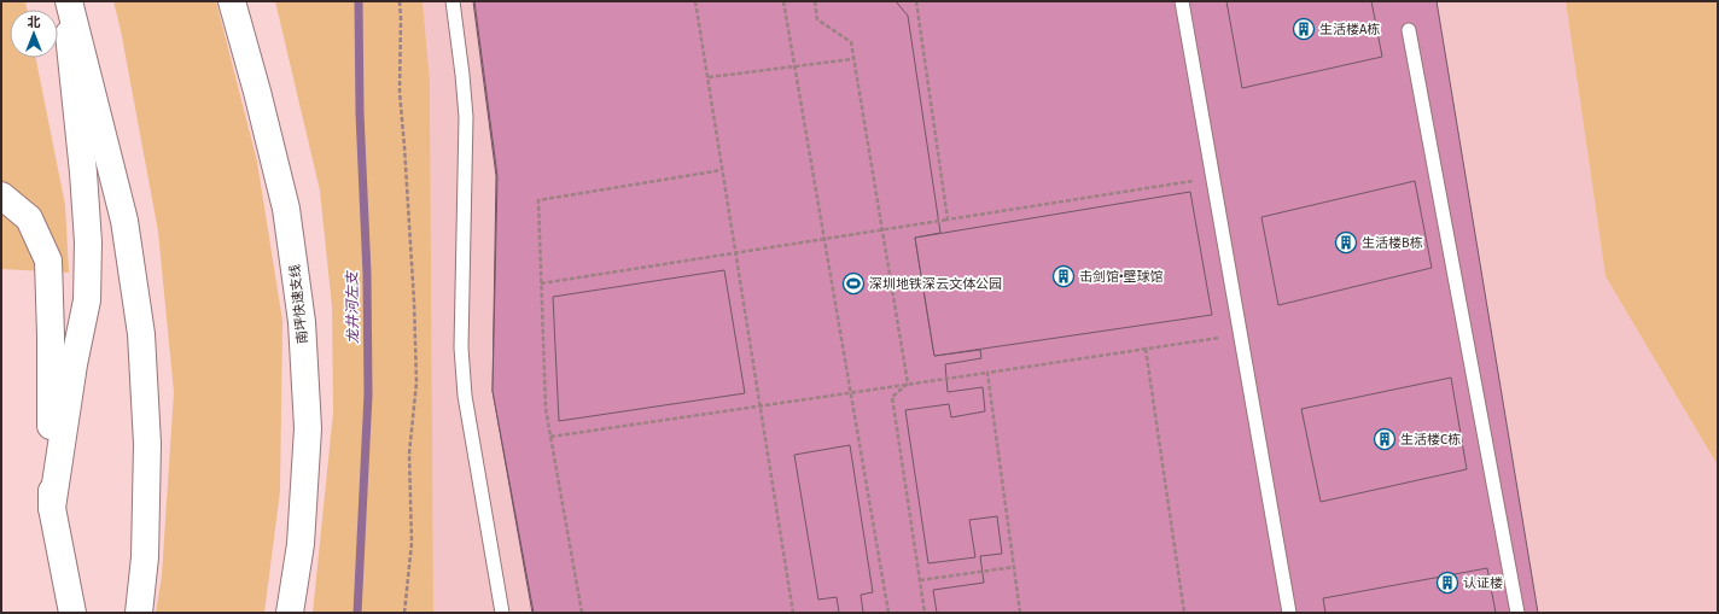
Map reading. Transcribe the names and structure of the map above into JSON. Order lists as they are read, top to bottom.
{
  "streets": {
    "main road": ["南坪快速支线"]
  },
  "water": ["龙井河左支"],
  "places": {
    "building": [
      "生活楼A栋",
      "生活楼B栋",
      "击剑馆•壁球馆",
      "生活楼C栋",
      "认证楼"
    ],
    "sports": ["深圳地铁深云文体公园"]
  },
  "north": "top"
}
